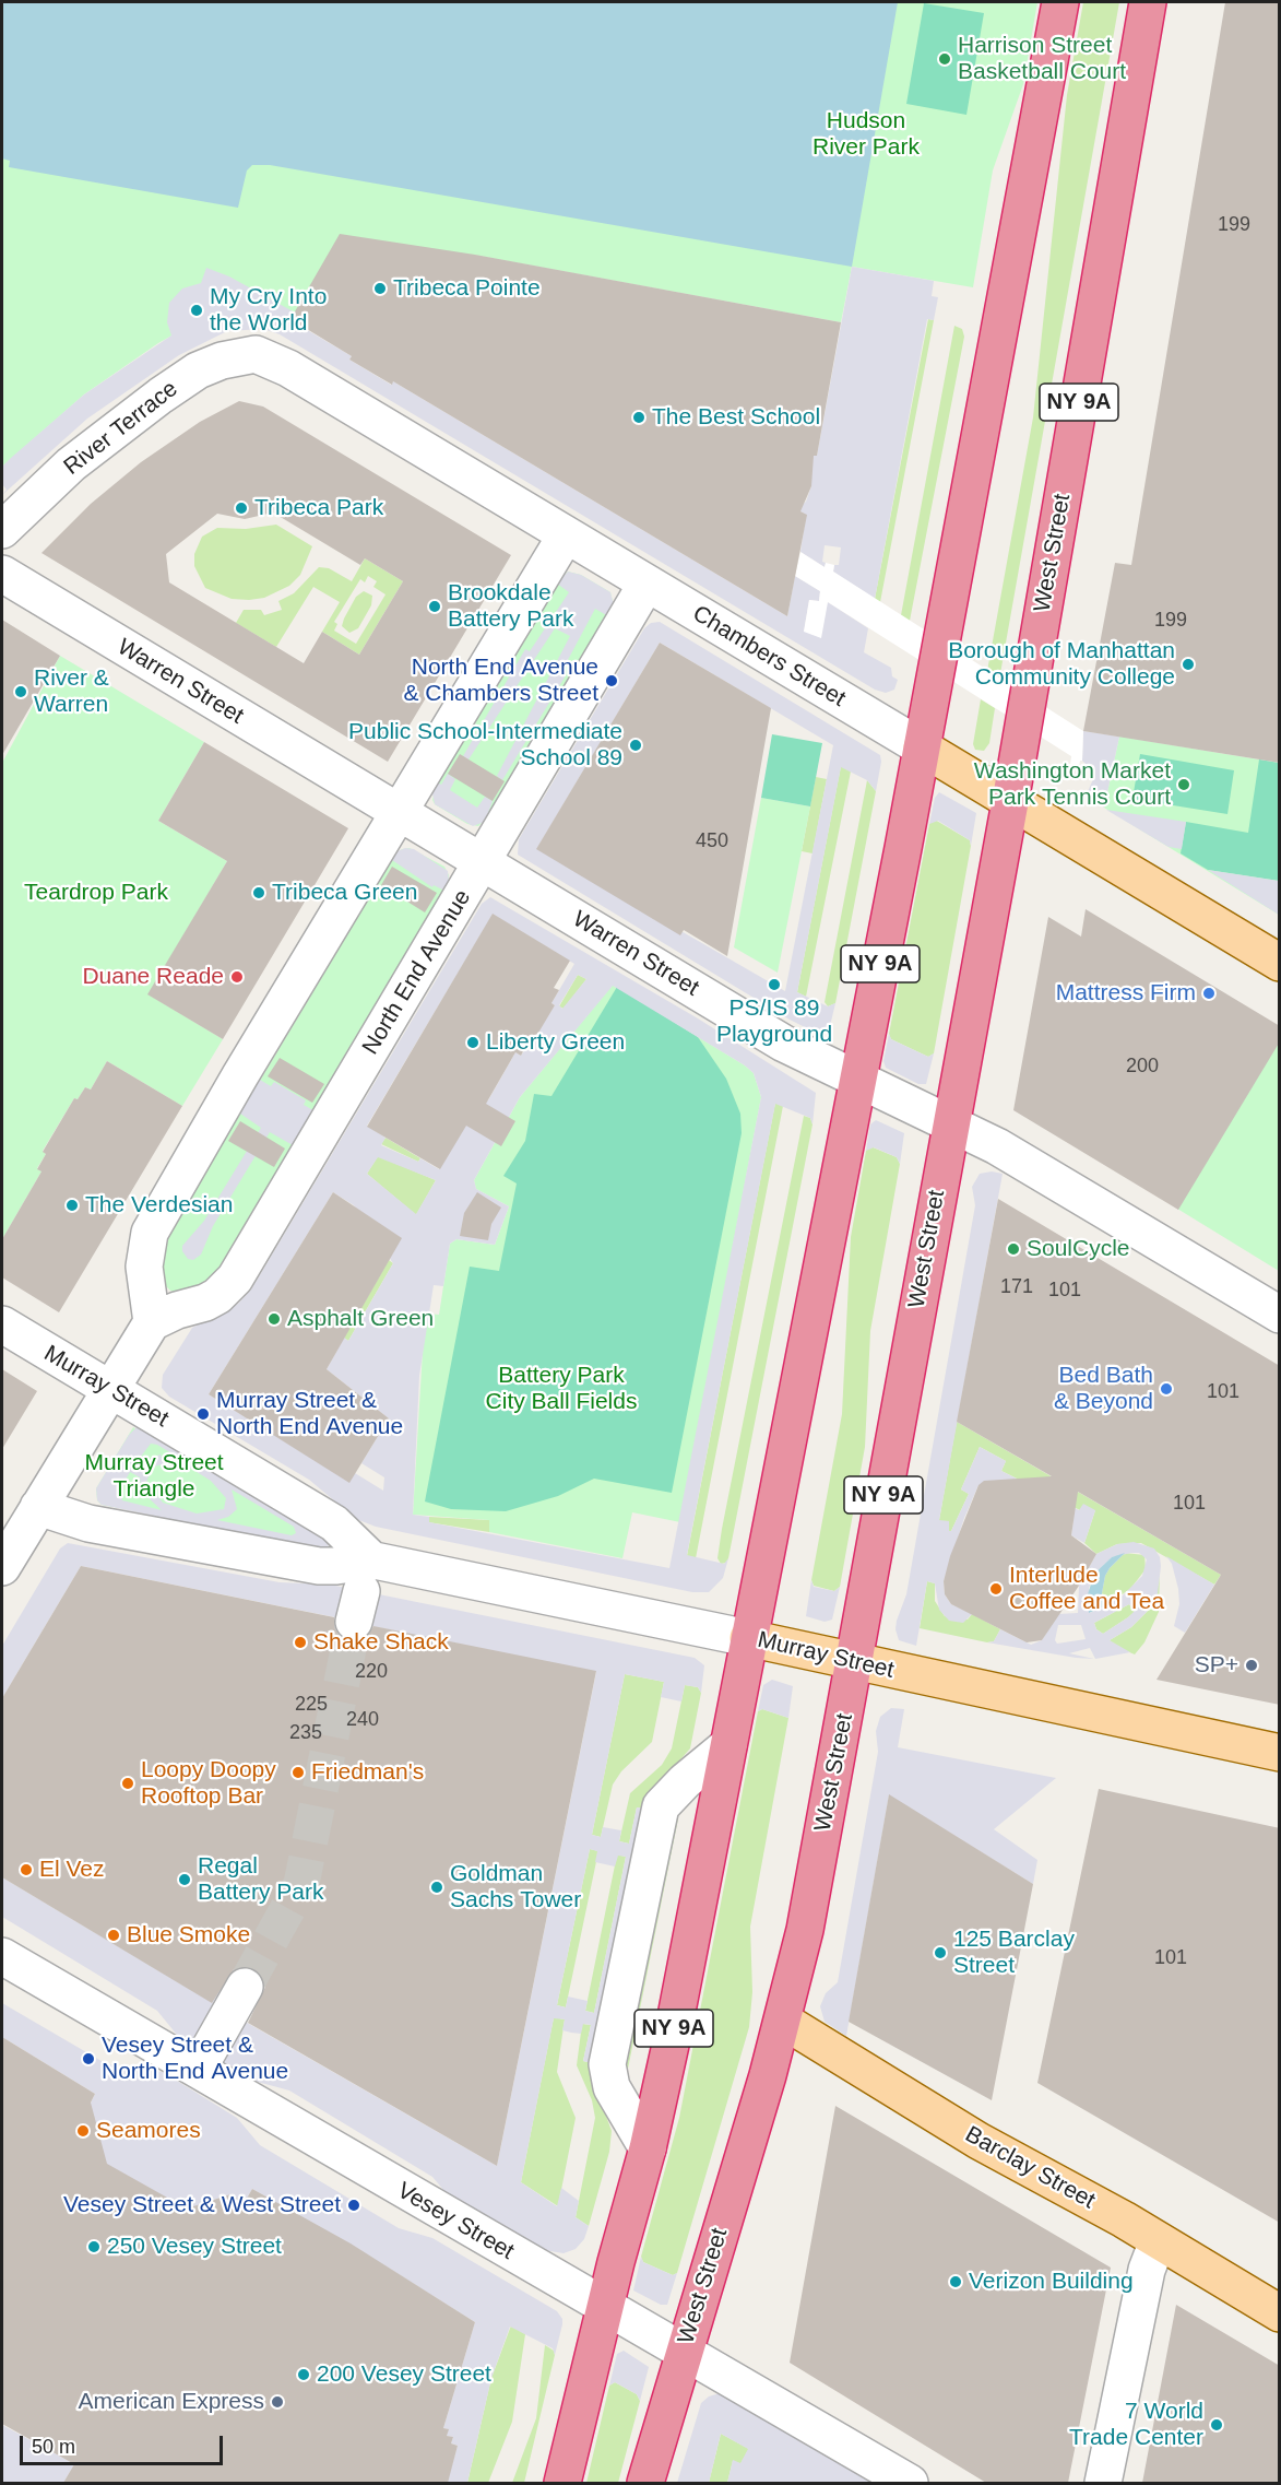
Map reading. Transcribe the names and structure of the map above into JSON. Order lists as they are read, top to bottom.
{
  "streets": {
    "highway": ["NY 9A", "West Street"],
    "main road": ["Chambers Street", "Murray Street", "Barclay Street"],
    "street": [
      "River Terrace",
      "Warren Street",
      "North End Avenue",
      "Vesey Street"
    ]
  },
  "crossings": [
    ["NY 9A", "Chambers Street"],
    ["NY 9A", "Warren Street"],
    ["NY 9A", "Murray Street"],
    ["NY 9A", "Vesey Street"],
    ["River Terrace", "Chambers Street"],
    ["West Street", "Chambers Street"],
    ["West Street", "Warren Street"],
    ["West Street", "Murray Street"],
    ["West Street", "Barclay Street"],
    ["West Street", "Vesey Street"],
    ["Chambers Street", "North End Avenue"],
    ["Warren Street", "North End Avenue"]
  ],
  "parks": [
    "Hudson River Park",
    "Teardrop Park",
    "Battery Park City Ball Fields",
    "Murray Street Triangle"
  ],
  "places": [
    "Harrison Street Basketball Court",
    "Tribeca Pointe",
    "My Cry Into the World",
    "The Best School",
    "Tribeca Park",
    "Brookdale Battery Park",
    "Borough of Manhattan Community College",
    "North End Avenue & Chambers Street",
    "River & Warren",
    "Public School-Intermediate School 89",
    "Washington Market Park Tennis Court",
    "Tribeca Green",
    "Duane Reade",
    "PS/IS 89 Playground",
    "Mattress Firm",
    "Liberty Green",
    "The Verdesian",
    "SoulCycle",
    "Asphalt Green",
    "Bed Bath & Beyond",
    "Murray Street & North End Avenue",
    "Interlude Coffee and Tea",
    "Shake Shack",
    "SP+",
    "Friedman's",
    "Loopy Doopy Rooftop Bar",
    "El Vez",
    "Regal Battery Park",
    "Goldman Sachs Tower",
    "Blue Smoke",
    "125 Barclay Street",
    "Vesey Street & North End Avenue",
    "Seamores",
    "Vesey Street & West Street",
    "250 Vesey Street",
    "Verizon Building",
    "200 Vesey Street",
    "American Express",
    "7 World Trade Center"
  ],
  "house_numbers": [
    "199",
    "199",
    "450",
    "200",
    "171",
    "101",
    "101",
    "101",
    "220",
    "225",
    "240",
    "235",
    "101"
  ],
  "scale_bar": "50 m"
}
